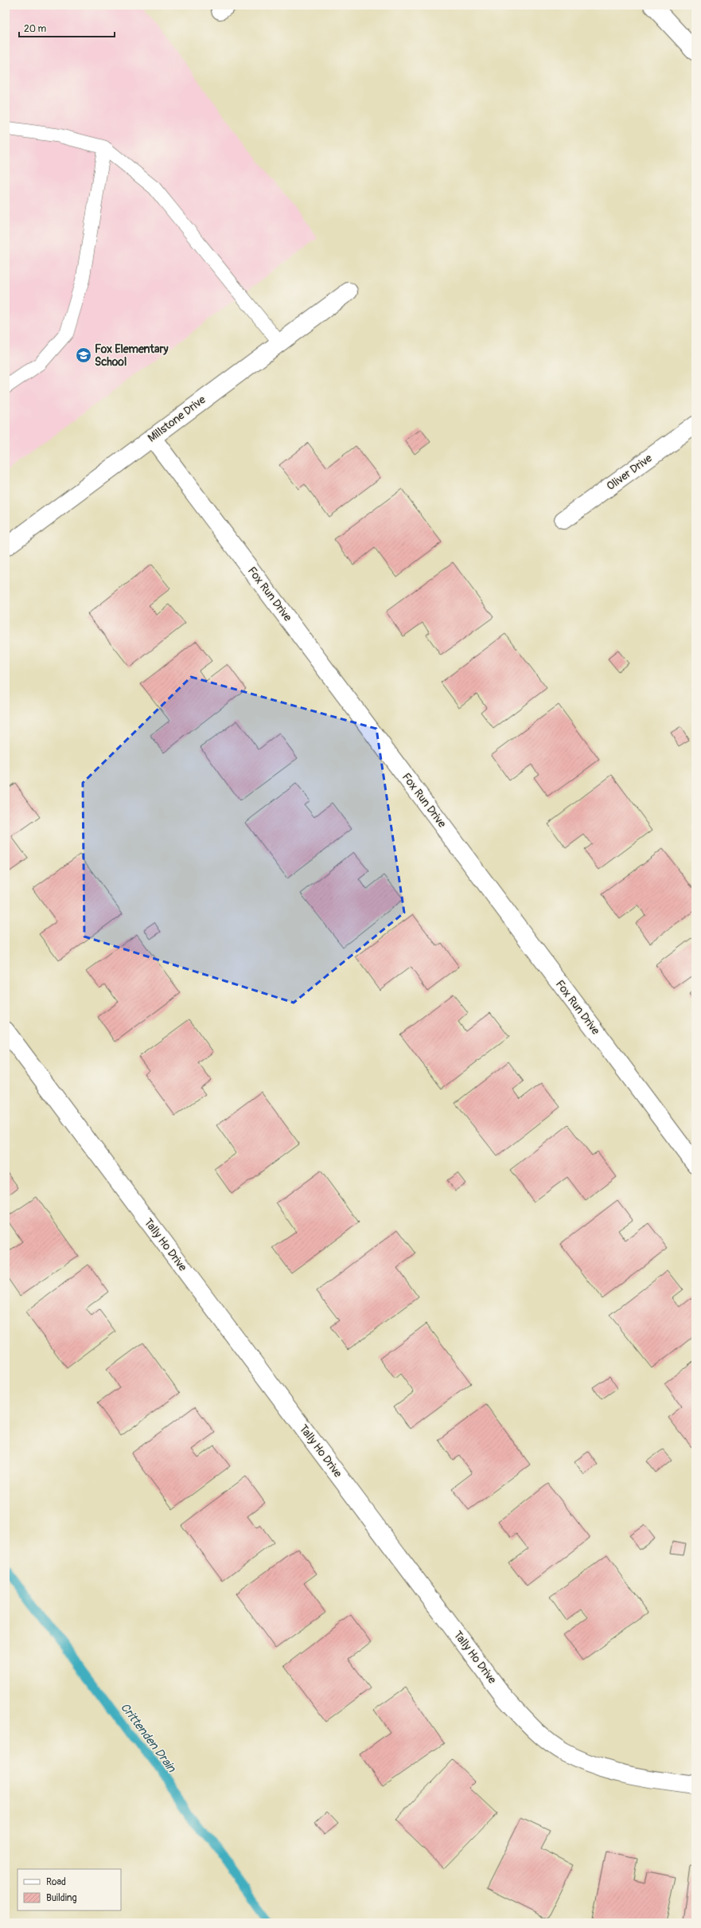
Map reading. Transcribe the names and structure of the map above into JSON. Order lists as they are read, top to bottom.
{
  "streets": {
    "street": [
      "Millstone Drive",
      "Oliver Drive",
      "Fox Run Drive",
      "Tally Ho Drive"
    ]
  },
  "crossings": [
    ["Millstone Drive", "Fox Run Drive"]
  ],
  "water": ["Crittenden Drain"],
  "places": {
    "school or university": ["Fox Elementary School"]
  },
  "legend": ["Road", "Building"],
  "scale_bar": "20 m"
}
